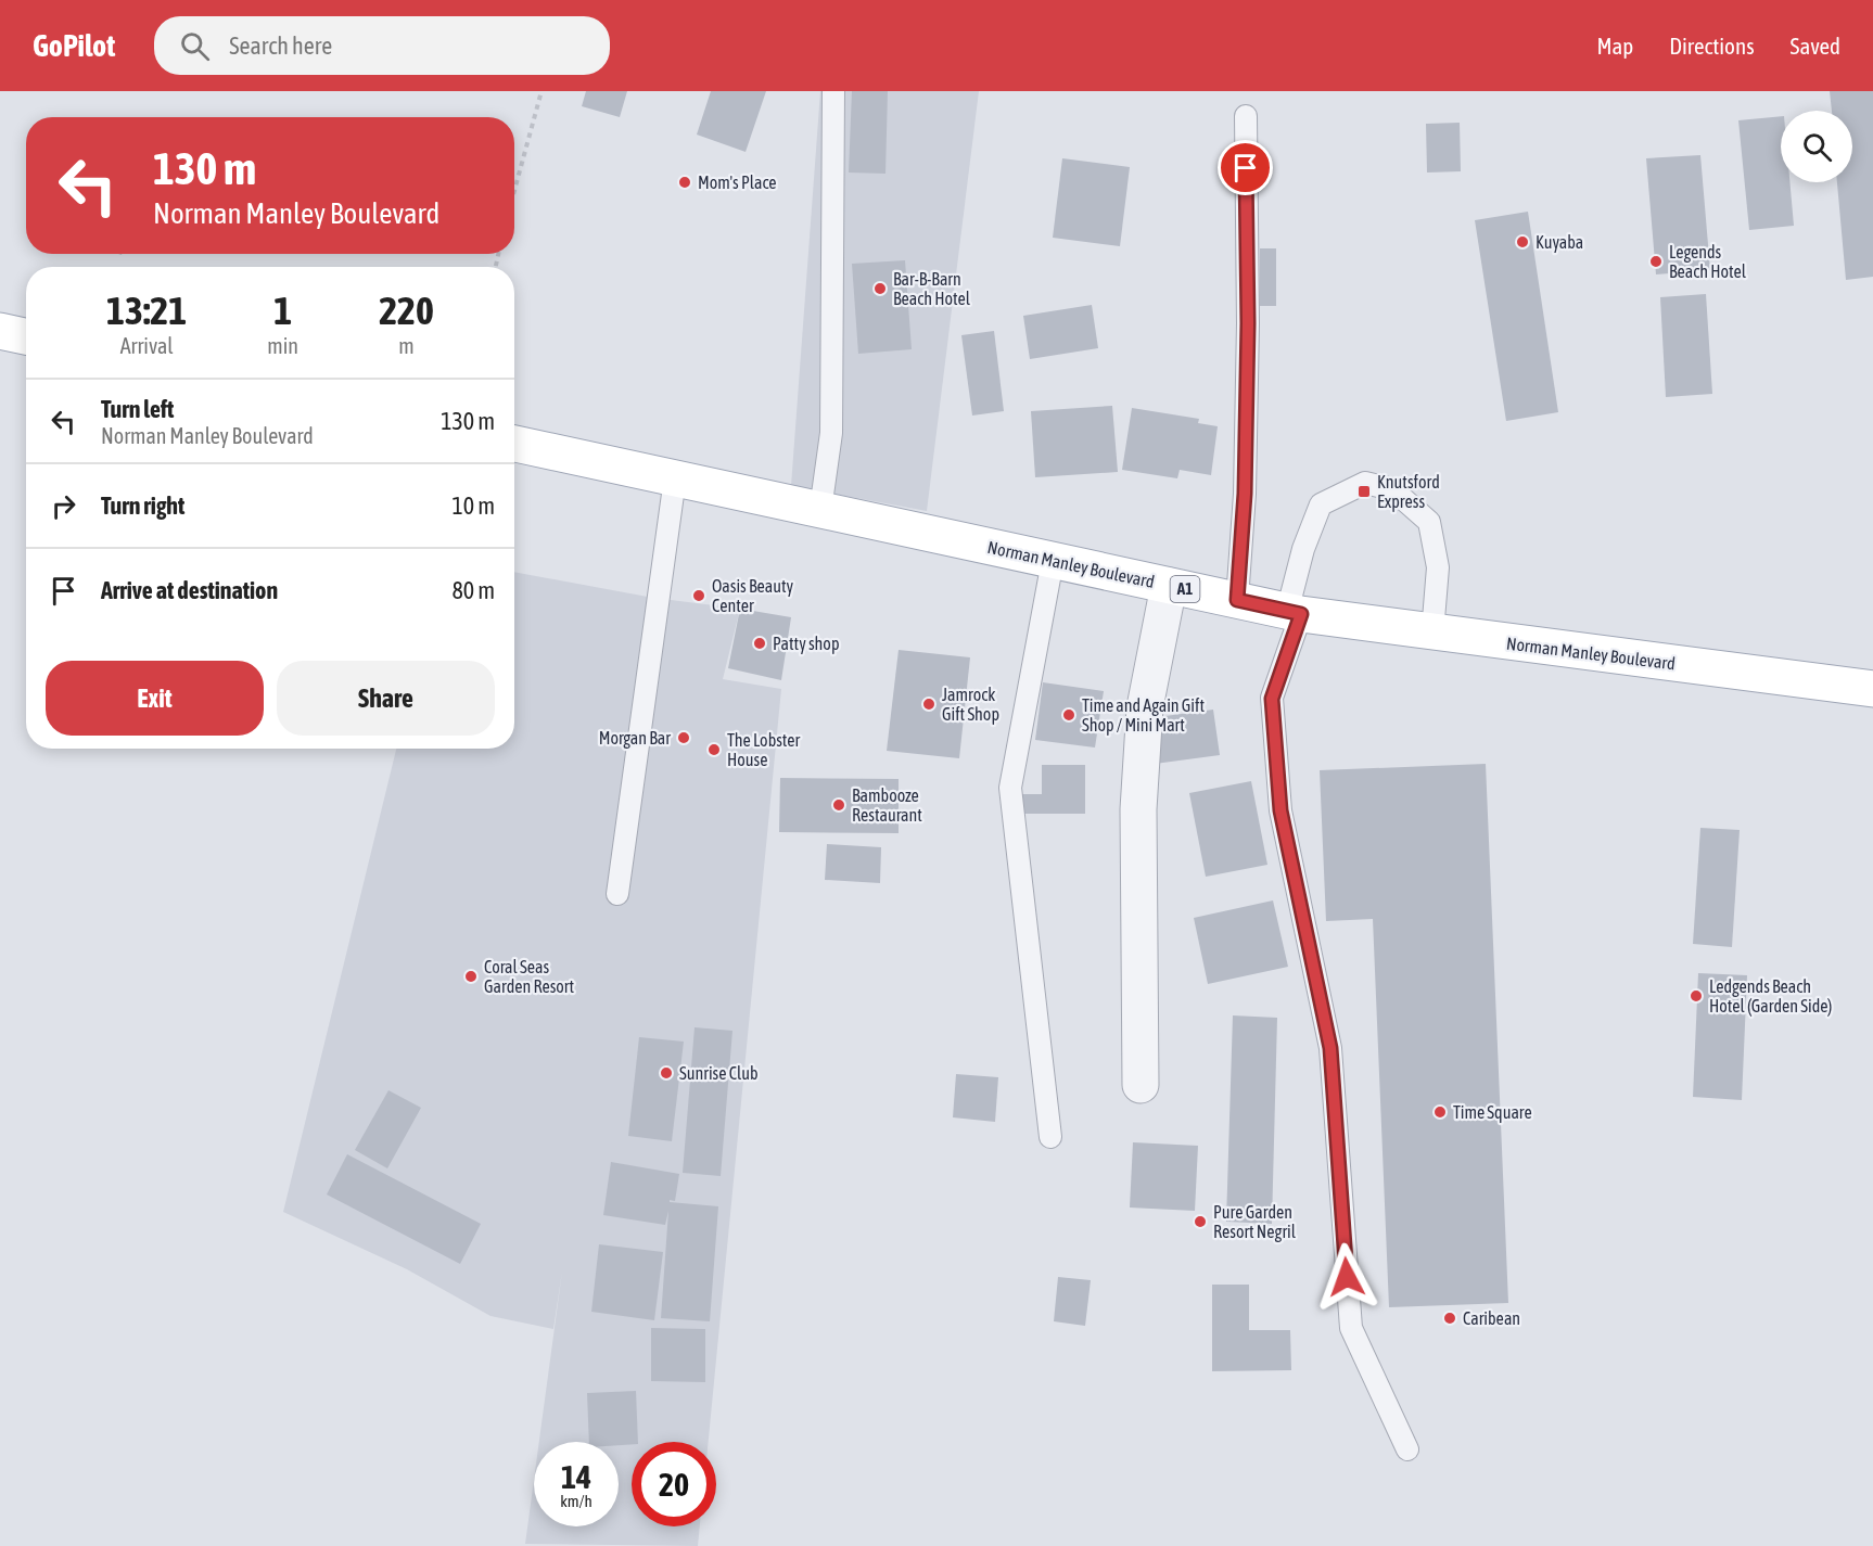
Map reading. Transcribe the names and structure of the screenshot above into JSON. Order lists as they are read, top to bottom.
{
  "streets": {
    "main road": ["Norman Manley Boulevard", "A1"]
  },
  "places": {
    "other": [
      "Mom's Place",
      "Kuyaba",
      "Legends Beach Hotel",
      "Bar-B-Barn Beach Hotel",
      "Oasis Beauty Center",
      "Patty shop",
      "Jamrock Gift Shop",
      "Time and Again Gift Shop / Mini Mart",
      "Morgan Bar",
      "The Lobster House",
      "Bambooze Restaurant",
      "Coral Seas Garden Resort",
      "Ledgends Beach Hotel (Garden Side)",
      "Sunrise Club",
      "Time Square",
      "Pure Garden Resort Negril",
      "Caribean"
    ],
    "transit": ["Knutsford Express"]
  },
  "page": {
    "header": "GoPilot",
    "search": "Search here",
    "nav": ["Map", "Directions", "Saved"],
    "turn": ["130 m", "Norman Manley Boulevard"],
    "eta": [
      "13:21",
      "Arrival",
      "1",
      "min",
      "220",
      "m"
    ],
    "list": [
      {
        "name": "Turn left",
        "note": "Norman Manley Boulevard",
        "value": "130 m"
      },
      {
        "name": "Turn right",
        "value": "10 m"
      },
      {
        "name": "Arrive at destination",
        "value": "80 m"
      }
    ],
    "buttons": ["Exit", "Share"],
    "speed": "14 km/h",
    "limit": "20"
  }
}
